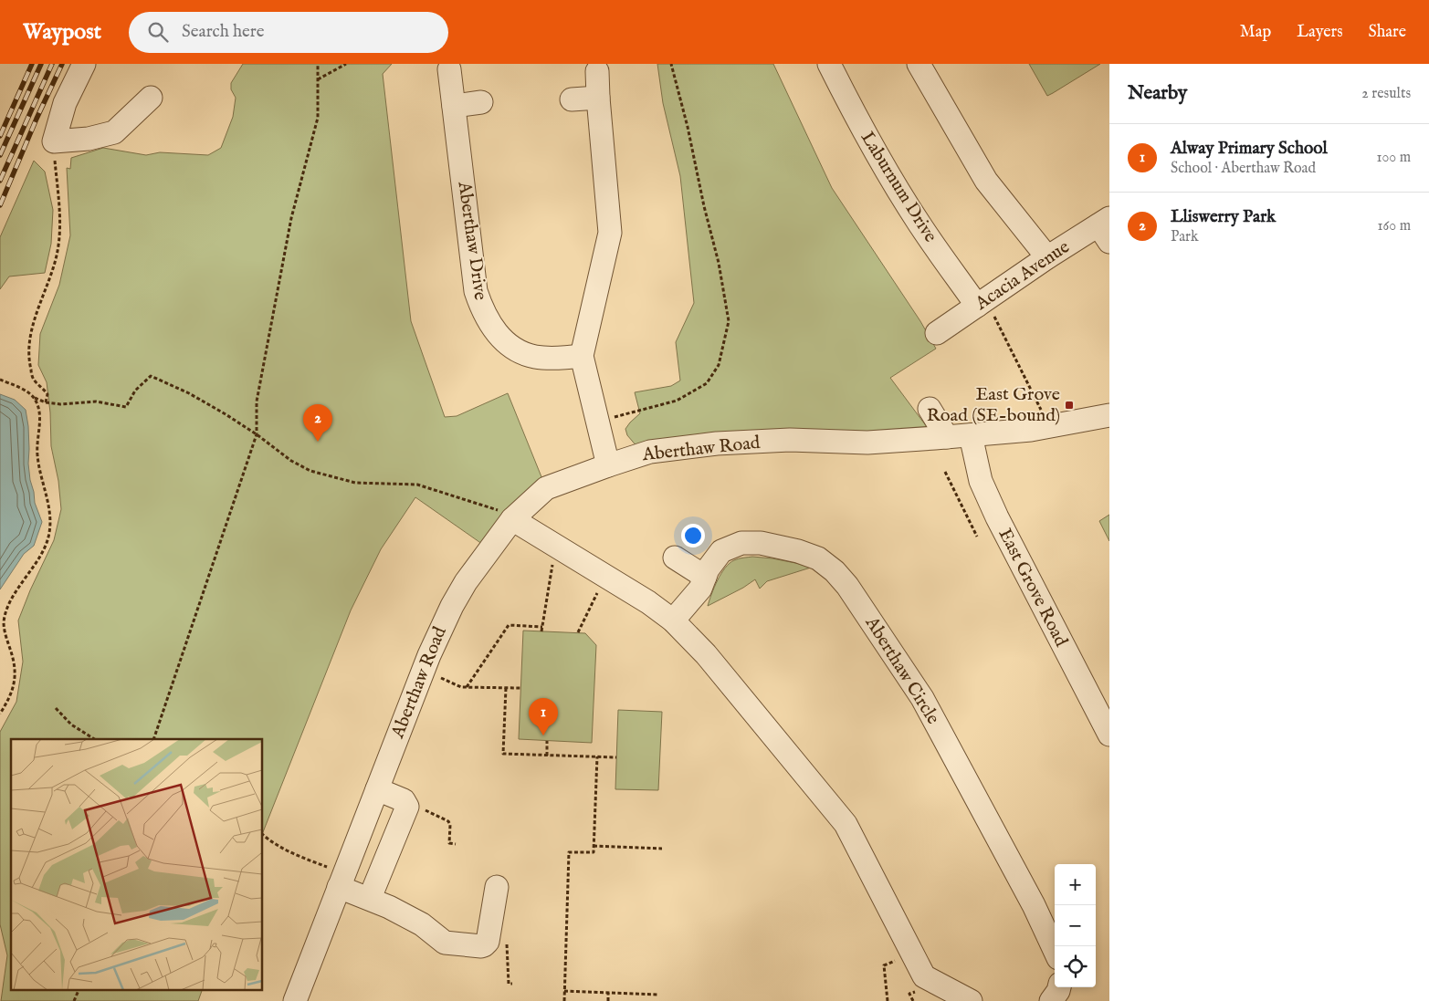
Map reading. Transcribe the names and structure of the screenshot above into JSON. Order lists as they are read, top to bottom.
{
  "streets": {
    "street": [
      "Laburnum Drive",
      "Aberthaw Drive",
      "Acacia Avenue",
      "Aberthaw Road",
      "East Grove Road",
      "Aberthaw Circle"
    ]
  },
  "crossings": [
    ["Laburnum Drive", "Acacia Avenue"],
    ["Aberthaw Road", "East Grove Road"]
  ],
  "places": {
    "transit": ["East Grove Road (SE-bound)"]
  },
  "page": {
    "header": "Waypost",
    "search": "Search here",
    "nav": ["Map", "Layers", "Share"],
    "heading": ["Nearby", "2 results"],
    "list": [
      {
        "mark": "1",
        "name": "Alway Primary School",
        "note": "School · Aberthaw Road",
        "value": "100 m"
      },
      {
        "mark": "2",
        "name": "Lliswerry Park",
        "note": "Park",
        "value": "160 m"
      }
    ],
    "pins": ["2", "1"],
    "map_buttons": ["+", "−"]
  }
}
